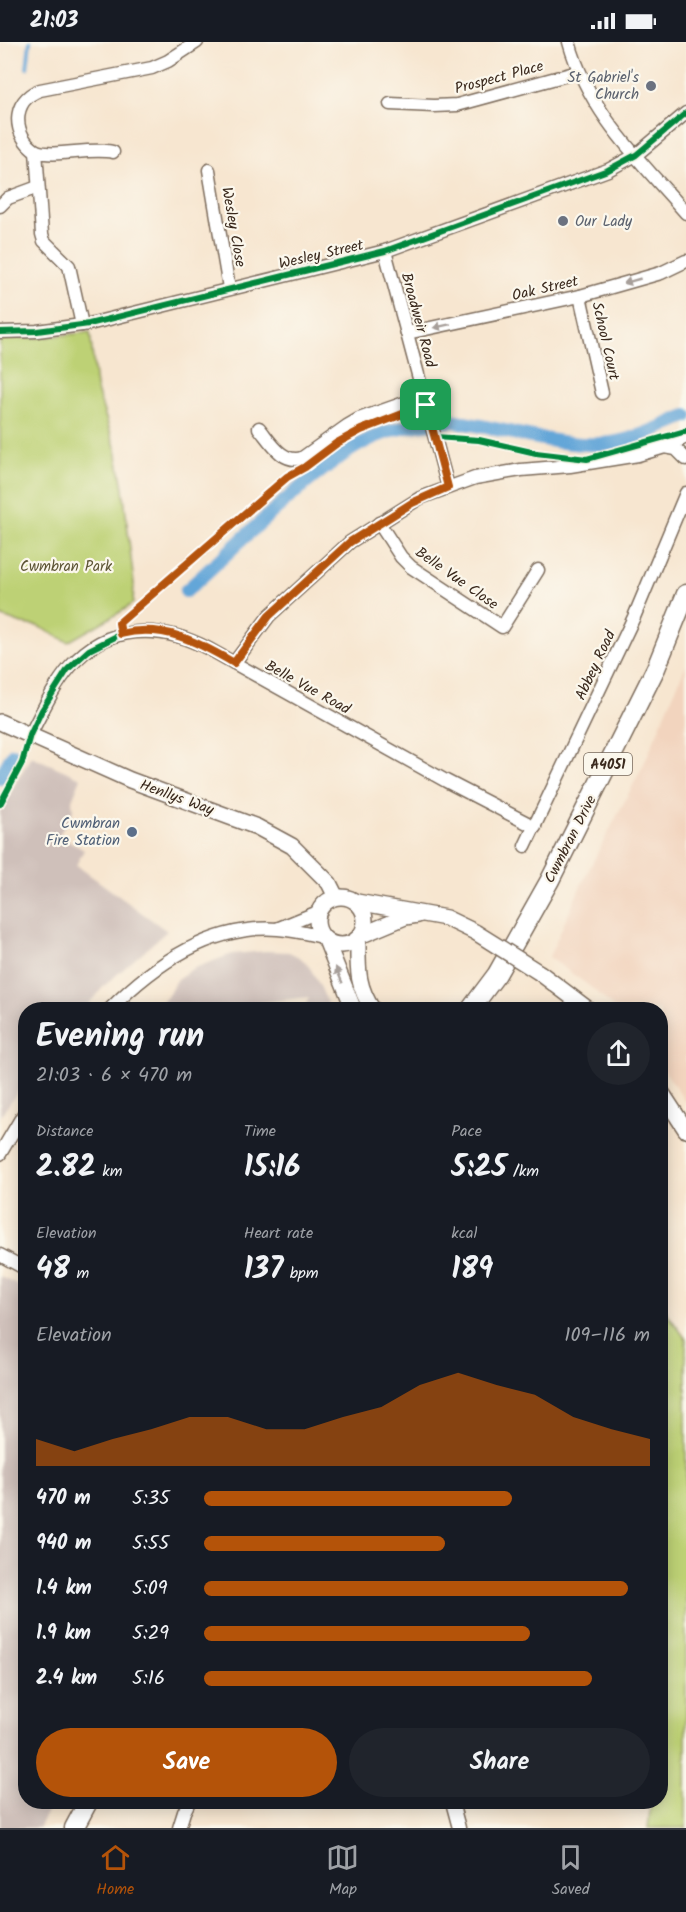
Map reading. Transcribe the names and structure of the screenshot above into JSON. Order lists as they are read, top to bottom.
{
  "streets": {
    "main road": ["A4051", "Cwmbran Drive"],
    "street": [
      "Prospect Place",
      "Wesley Close",
      "Wesley Street",
      "Oak Street",
      "Broadweir Road",
      "School Court",
      "Belle Vue Close",
      "Abbey Road",
      "Belle Vue Road",
      "Henllys Way"
    ]
  },
  "crossings": [
    ["Wesley Close", "Wesley Street"],
    ["Wesley Street", "Broadweir Road"],
    ["Oak Street", "Broadweir Road"],
    ["Oak Street", "School Court"],
    ["Abbey Road", "Belle Vue Road"],
    ["Belle Vue Road", "Henllys Way"]
  ],
  "one_way": ["Oak Street"],
  "parks": ["Cwmbran Park"],
  "places": ["St Gabriel's Church", "Our Lady", "Cwmbran Fire Station"],
  "page": {
    "status": "21:03",
    "heading": ["Evening run", "21:03 · 6 × 470 m"],
    "stats": [
      ["Distance", "2.82 km"],
      ["Time", "15:16"],
      ["Pace", "5:25 /km"],
      ["Elevation", "48 m"],
      ["Heart rate", "137 bpm"],
      ["kcal", "189"]
    ],
    "chart": ["Elevation", "109–116 m"],
    "list": [
      {
        "name": "470 m",
        "note": "5:35"
      },
      {
        "name": "940 m",
        "note": "5:55"
      },
      {
        "name": "1.4 km",
        "note": "5:09"
      },
      {
        "name": "1.9 km",
        "note": "5:29"
      },
      {
        "name": "2.4 km",
        "note": "5:16"
      }
    ],
    "buttons": ["Save", "Share"],
    "tabs": ["Home", "Map", "Saved"]
  }
}
